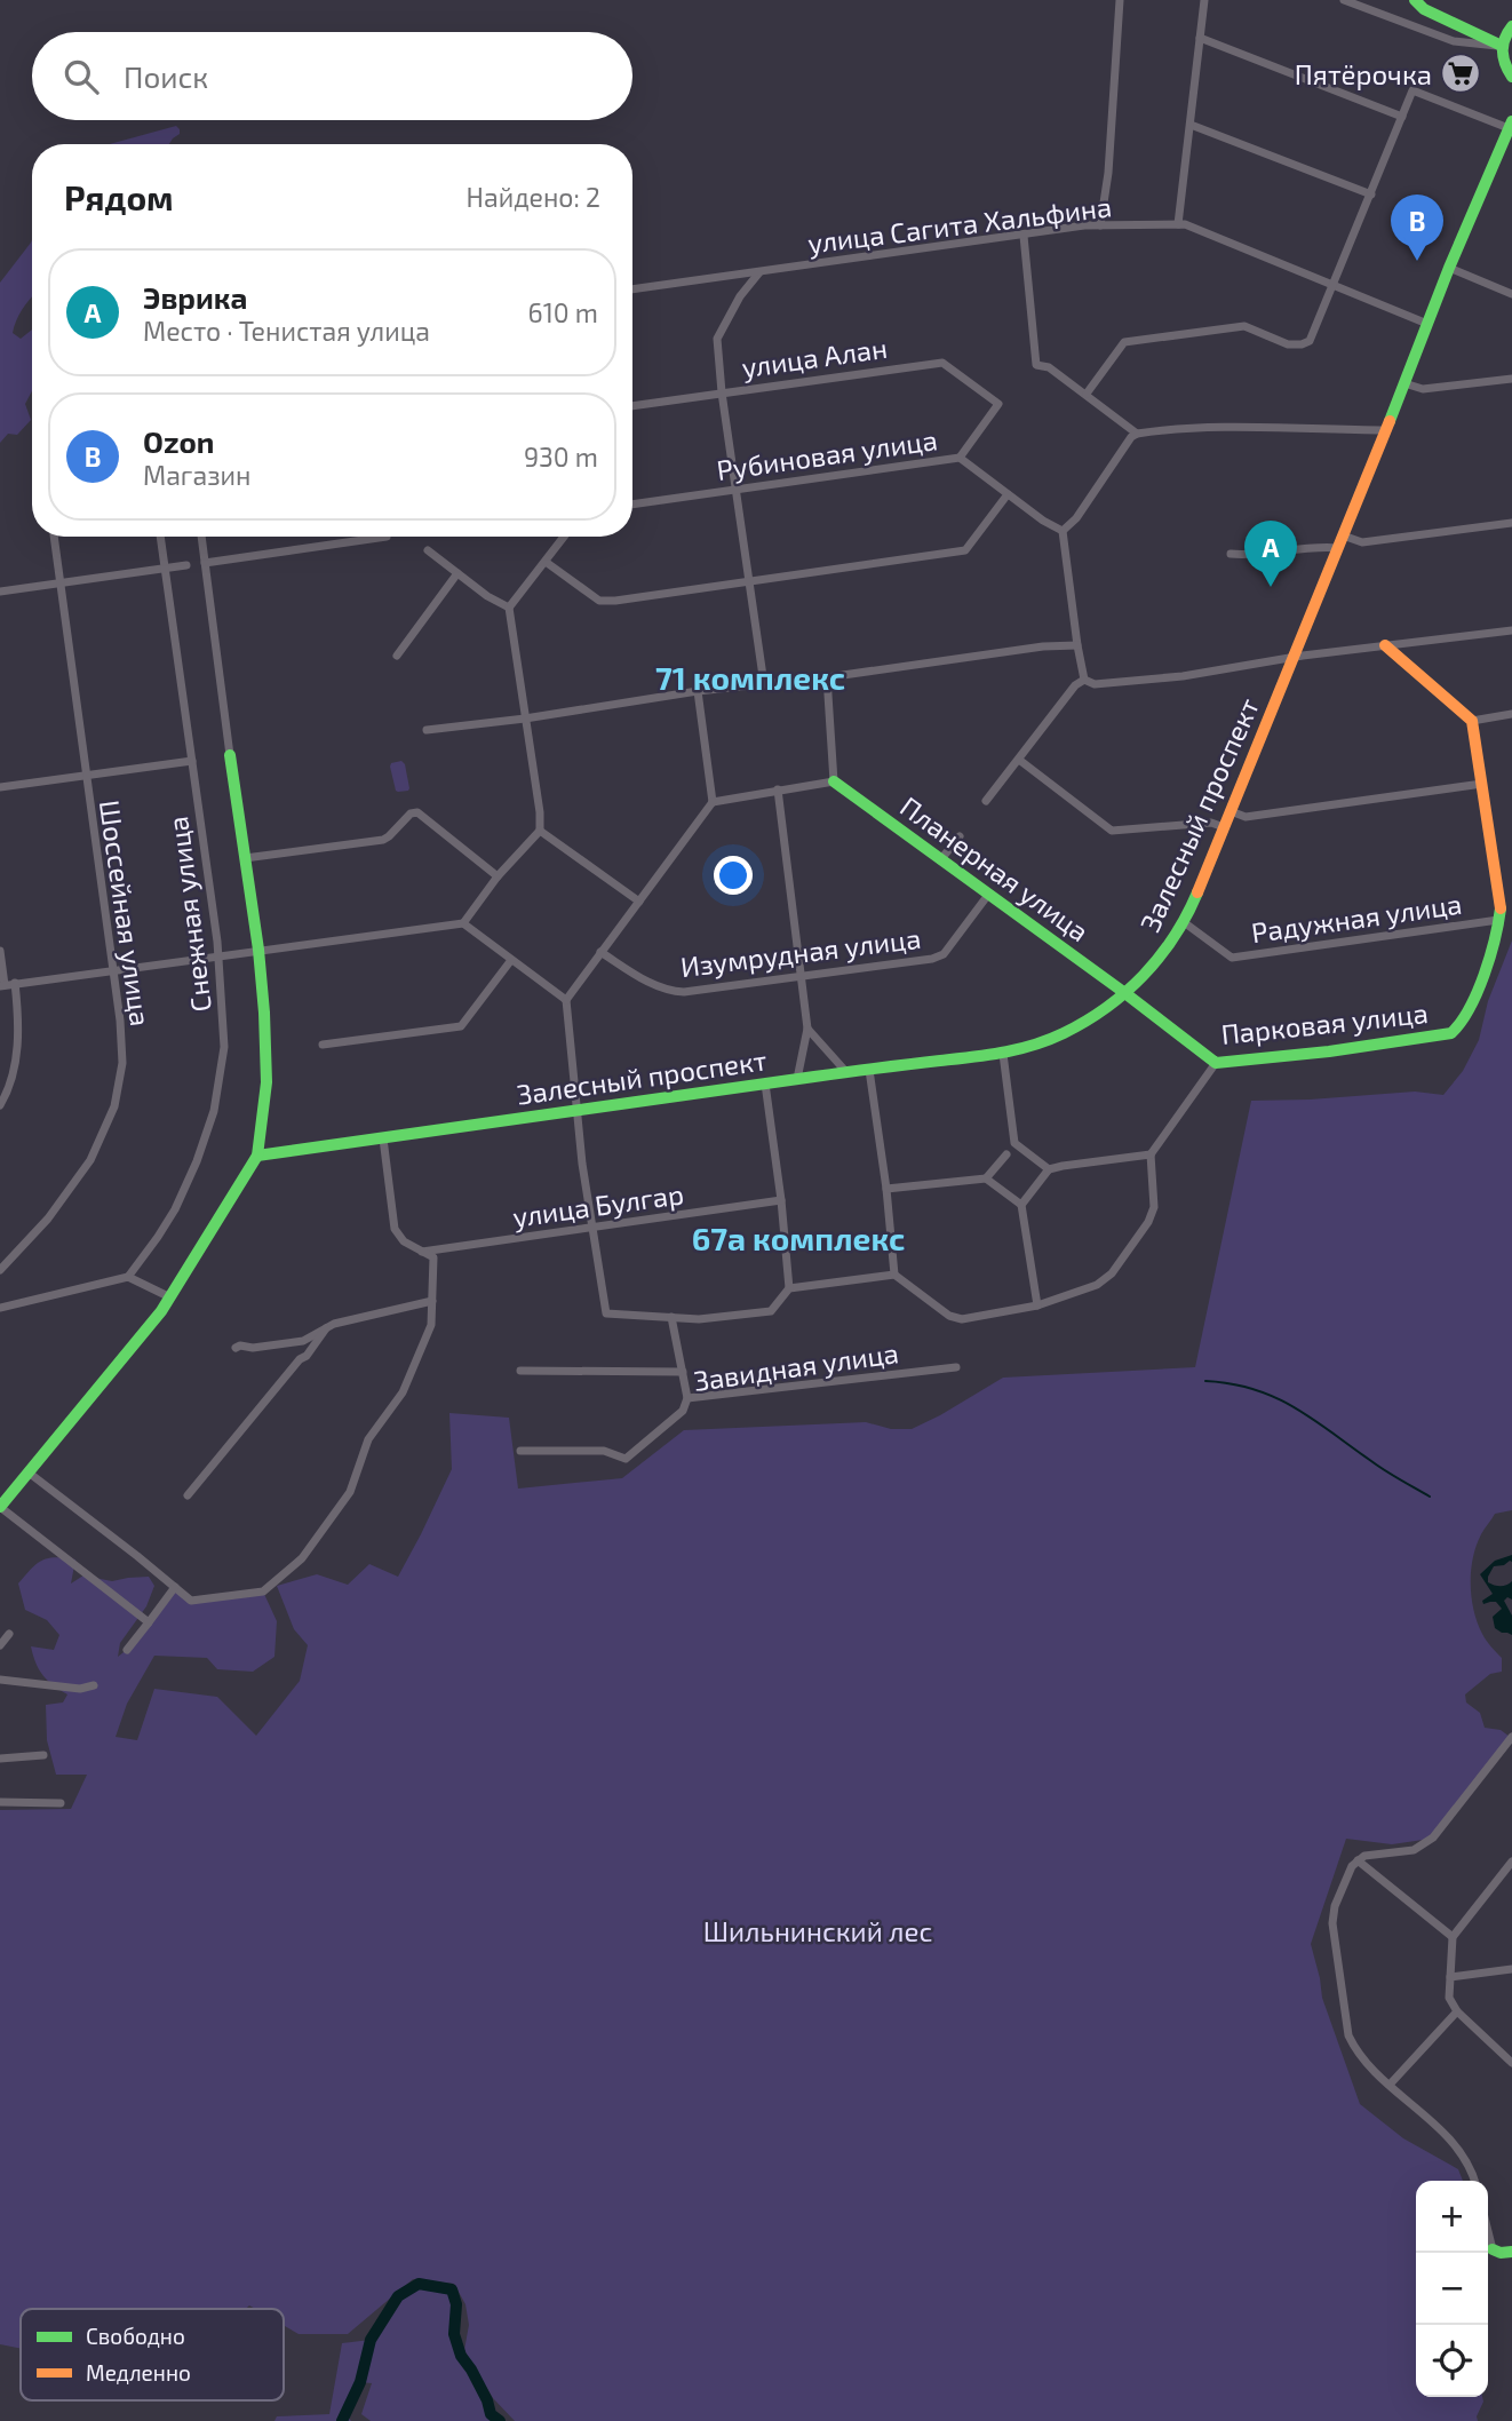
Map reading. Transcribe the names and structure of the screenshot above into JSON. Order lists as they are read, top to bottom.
{
  "streets": {
    "main road": ["Залесный проспект", "Планерная улица", "Парковая улица"],
    "street": [
      "улица Сагита Хальфина",
      "улица Алан",
      "Рубиновая улица",
      "Шоссейная улица",
      "Снежная улица",
      "Радужная улица",
      "Изумрудная улица",
      "улица Булгар",
      "Завидная улица"
    ]
  },
  "crossings": [
    ["улица Сагита Хальфина", "Залесный проспект"],
    ["улица Алан", "Рубиновая улица"],
    ["Залесный проспект", "Планерная улица"],
    ["Залесный проспект", "Радужная улица"],
    ["Залесный проспект", "Парковая улица"],
    ["Планерная улица", "Изумрудная улица"],
    ["Планерная улица", "Парковая улица"],
    ["Радужная улица", "Парковая улица"]
  ],
  "districts": ["71 комплекс", "67а комплекс"],
  "parks": ["Шильнинский лес"],
  "places": {
    "supermarket": ["Пятёрочка"]
  },
  "legend": ["Свободно", "Медленно"],
  "page": {
    "search": "Поиск",
    "heading": ["Рядом", "Найдено: 2"],
    "pins": ["B", "A"],
    "list": [
      {
        "mark": "A",
        "name": "Эврика",
        "note": "Место · Тенистая улица",
        "value": "610 m"
      },
      {
        "mark": "B",
        "name": "Ozon",
        "note": "Магазин",
        "value": "930 m"
      }
    ],
    "map_buttons": ["+", "−"]
  }
}
